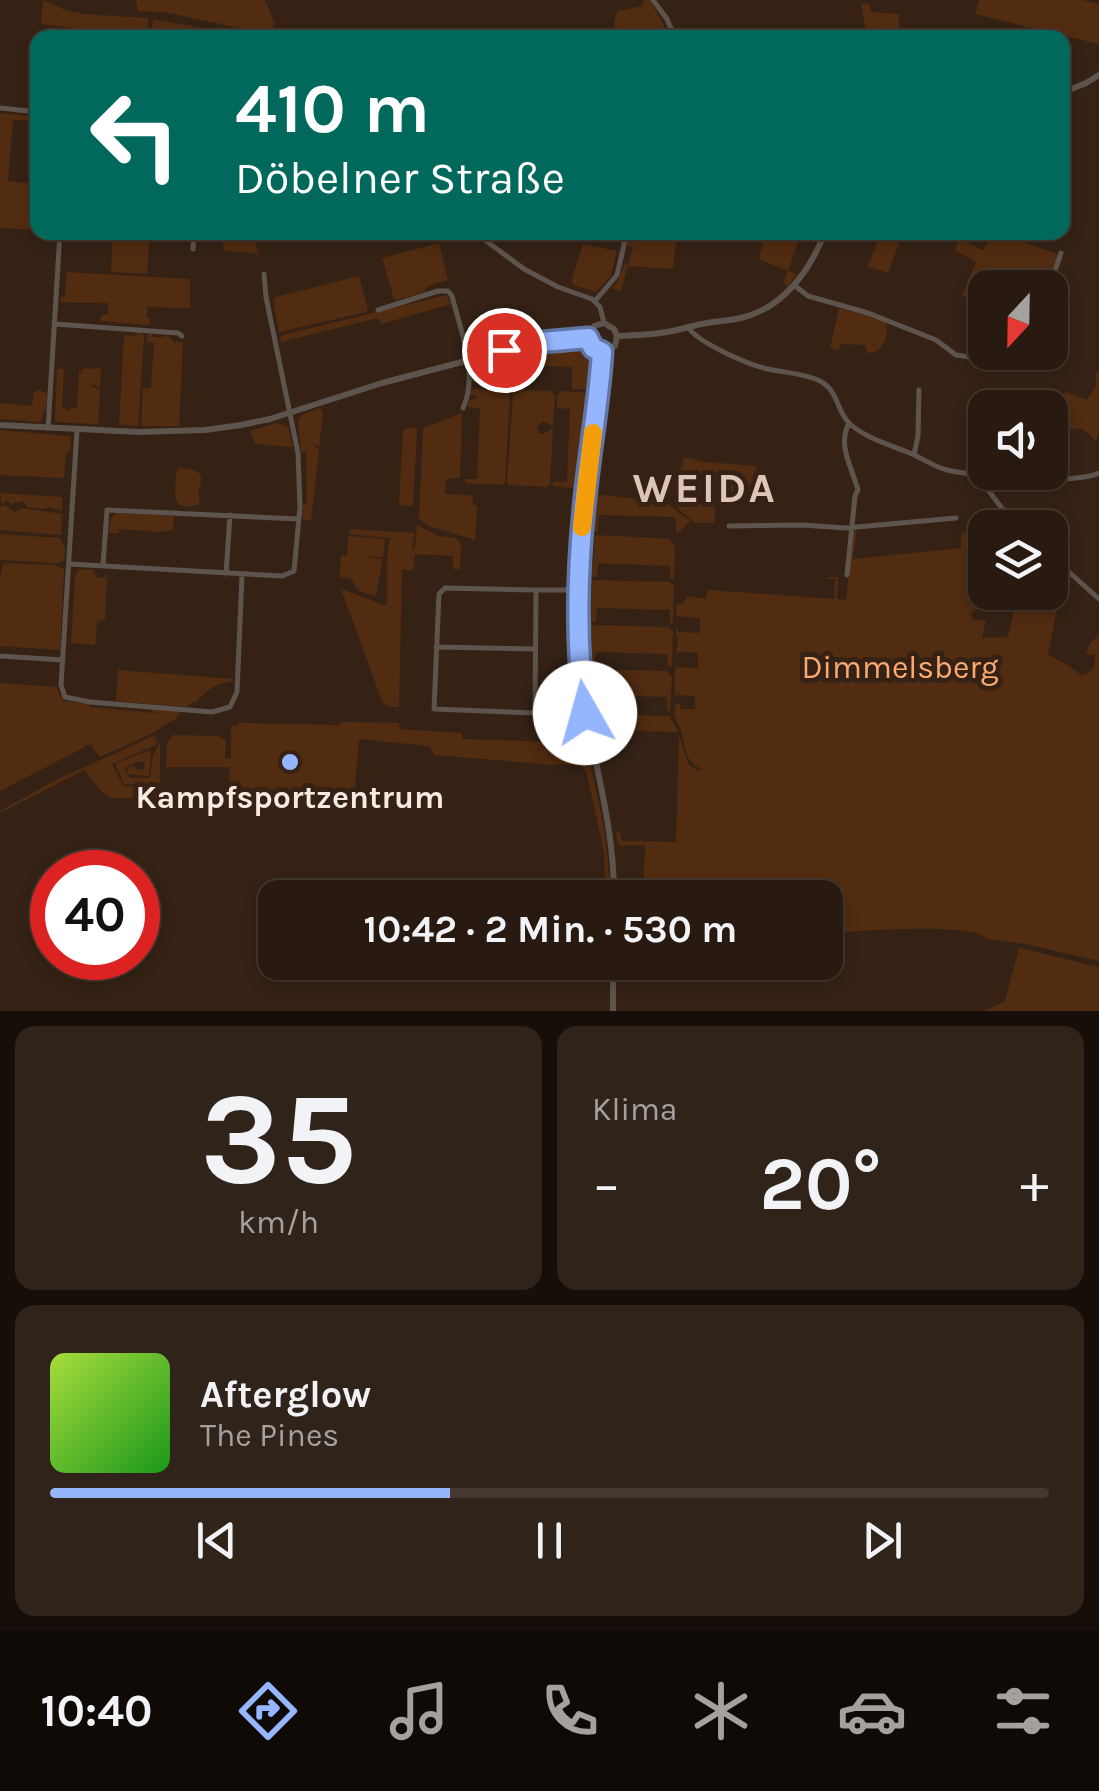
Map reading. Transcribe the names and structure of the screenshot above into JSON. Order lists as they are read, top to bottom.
{
  "districts": ["WEIDA"],
  "parks": ["Dimmelsberg"],
  "places": ["Kampfsportzentrum"],
  "north": "bottom",
  "page": {
    "turn": ["410 m", "Döbelner Straße"],
    "limit": "40",
    "trip": "10:42 · 2 Min. · 530 m",
    "tile": [
      ["35", "km/h"],
      "Klima"
    ],
    "heat": ["−", "20°", "+"],
    "song": ["Afterglow", "The Pines"],
    "tabs": "10:40"
  }
}
